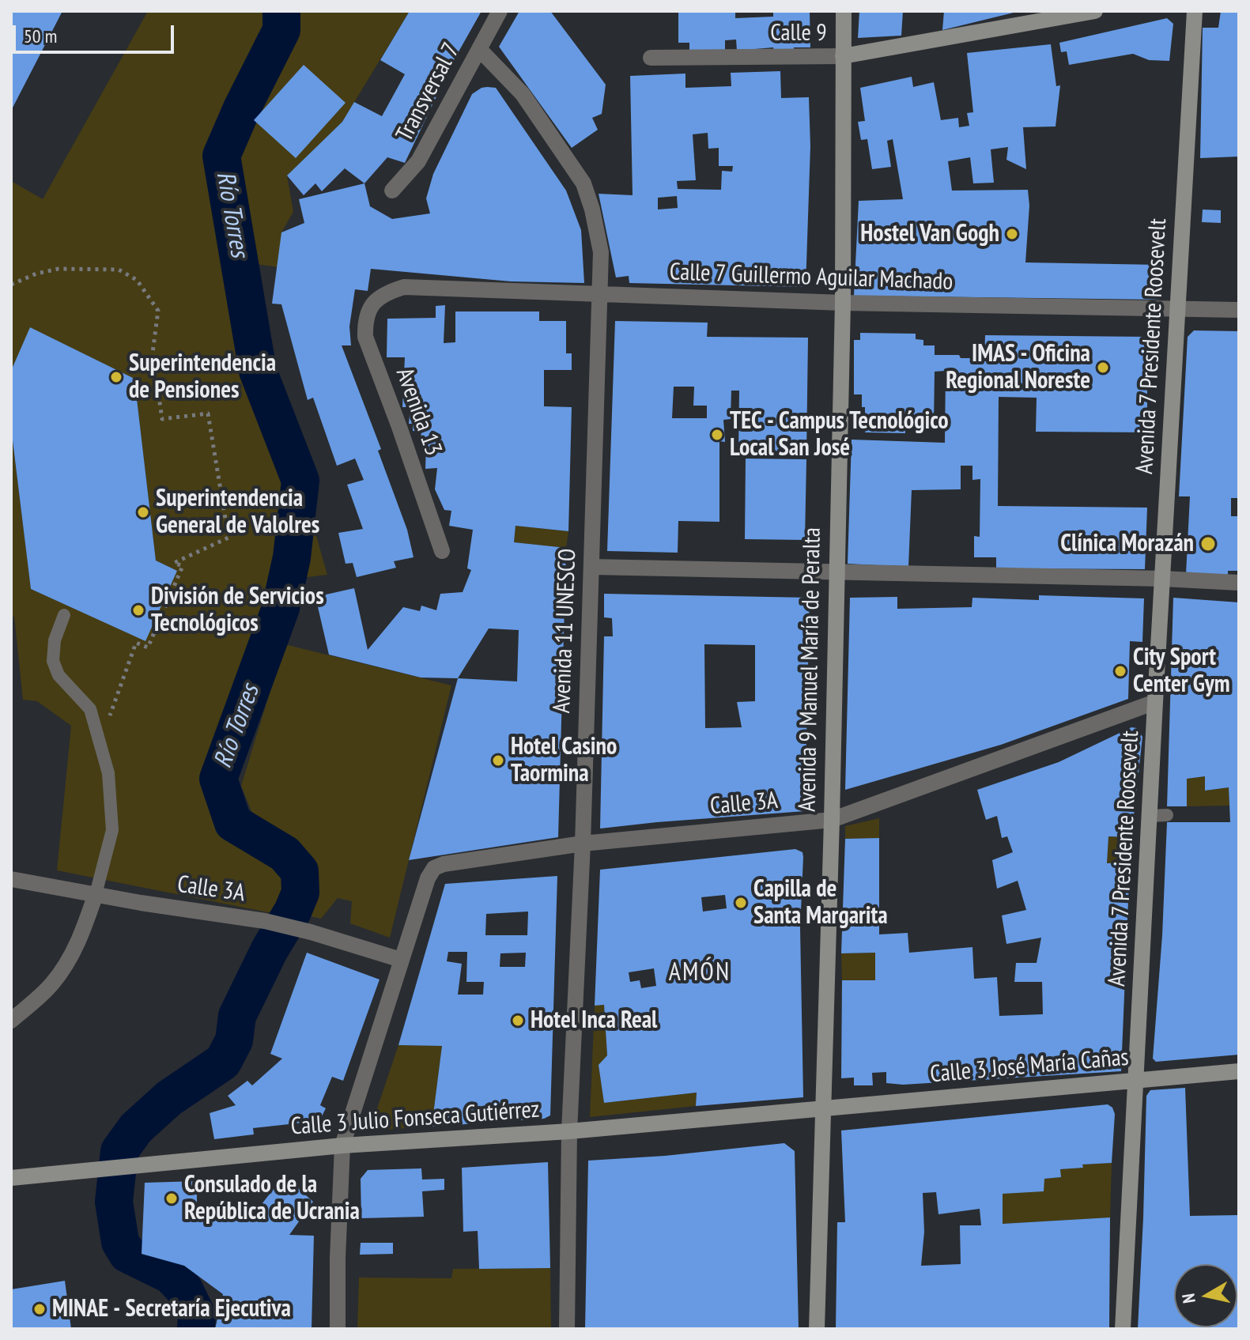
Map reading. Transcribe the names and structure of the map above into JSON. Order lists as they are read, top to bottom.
{
  "streets": {
    "street": [
      "Calle 9",
      "Transversal 7",
      "Calle 7 Guillermo Aguilar Machado",
      "Avenida 7 Presidente Roosevelt",
      "Avenida 13",
      "Avenida 11 UNESCO",
      "Avenida 9 Manuel María de Peralta",
      "Calle 3A",
      "Calle 3 José María Cañas",
      "Calle 3 Julio Fonseca Gutiérrez"
    ]
  },
  "crossings": [
    ["Calle 9", "Avenida 9 Manuel María de Peralta"],
    ["Transversal 7", "Avenida 11 UNESCO"],
    ["Calle 7 Guillermo Aguilar Machado", "Avenida 7 Presidente Roosevelt"],
    ["Calle 7 Guillermo Aguilar Machado", "Avenida 13"],
    ["Calle 7 Guillermo Aguilar Machado", "Avenida 11 UNESCO"],
    ["Calle 7 Guillermo Aguilar Machado", "Avenida 9 Manuel María de Peralta"],
    ["Avenida 7 Presidente Roosevelt", "Calle 3A"],
    ["Avenida 7 Presidente Roosevelt", "Calle 3 José María Cañas"],
    ["Avenida 11 UNESCO", "Calle 3A"],
    ["Avenida 11 UNESCO", "Calle 3 Julio Fonseca Gutiérrez"],
    ["Avenida 9 Manuel María de Peralta", "Calle 3A"],
    ["Avenida 9 Manuel María de Peralta", "Calle 3 José María Cañas"],
    ["Avenida 9 Manuel María de Peralta", "Calle 3 Julio Fonseca Gutiérrez"],
    ["Calle 3 José María Cañas", "Calle 3 Julio Fonseca Gutiérrez"]
  ],
  "districts": ["AMÓN"],
  "water": ["Río Torres"],
  "places": [
    "Hostel Van Gogh",
    "IMAS - Oficina Regional Noreste",
    "Superintendencia de Pensiones",
    "TEC - Campus Tecnológico Local San José",
    "Superintendencia General de Valolres",
    "Clínica Morazán",
    "División de Servicios Tecnológicos",
    "City Sport Center Gym",
    "Hotel Casino Taormina",
    "Capilla de Santa Margarita",
    "Hotel Inca Real",
    "Consulado de la República de Ucrania",
    "MINAE - Secretaría Ejecutiva"
  ],
  "scale_bar": "50 m",
  "north": "left"
}
